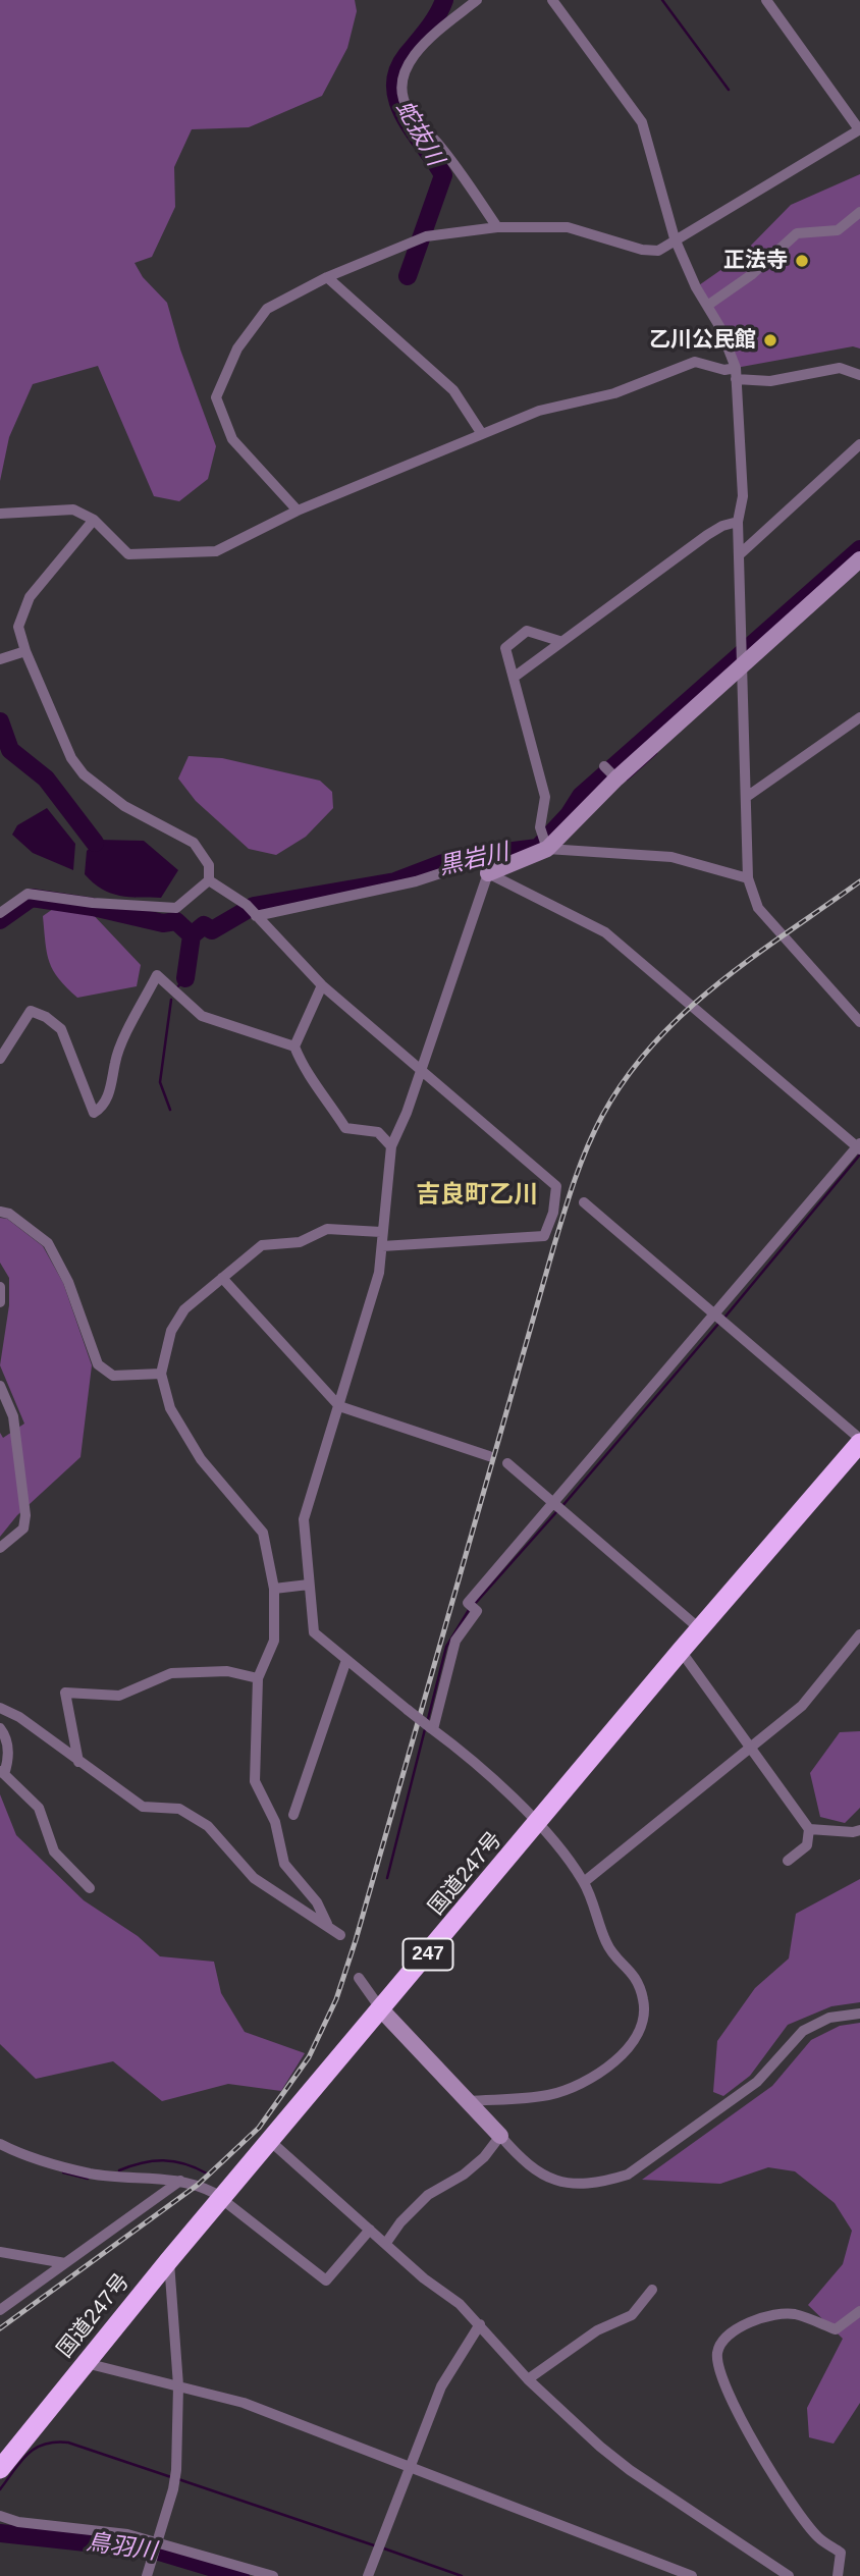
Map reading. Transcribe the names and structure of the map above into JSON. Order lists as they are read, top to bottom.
{
  "streets": {
    "highway": ["国道247号", "247"]
  },
  "districts": ["吉良町乙川"],
  "water": ["蛇抜川", "黒岩川", "鳥羽川"],
  "places": ["正法寺", "乙川公民館"]
}
